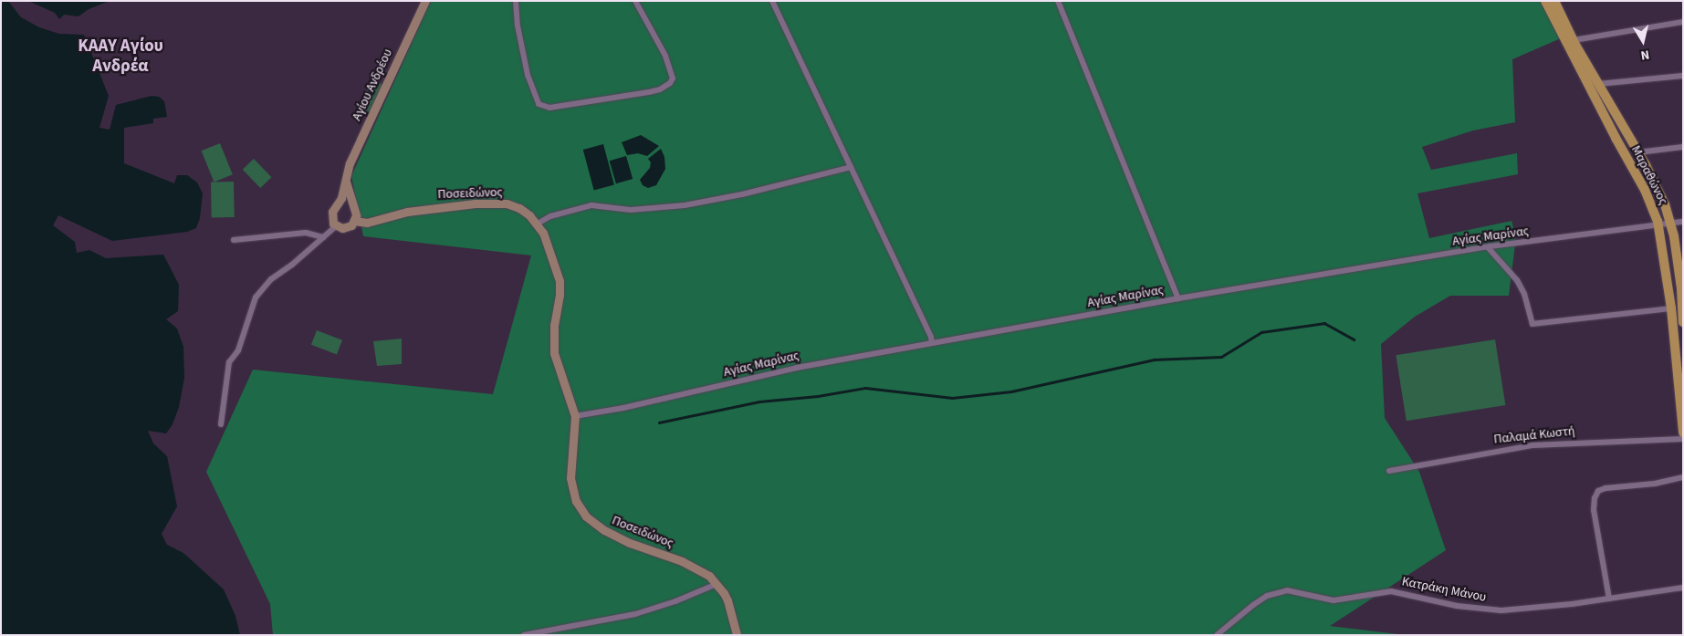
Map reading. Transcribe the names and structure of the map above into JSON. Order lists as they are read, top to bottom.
{
  "streets": {
    "main road": ["Μαραθώνος"],
    "street": [
      "Αγίου Ανδρέου",
      "Ποσειδώνος",
      "Αγίας Μαρίνας",
      "Παλαμά Κωστή",
      "Κατράκη Μάνου"
    ]
  },
  "crossings": [
    ["Αγίου Ανδρέου", "Ποσειδώνος"],
    ["Μαραθώνος", "Αγίας Μαρίνας"],
    ["Ποσειδώνος", "Αγίας Μαρίνας"]
  ],
  "districts": ["ΚΑΑΥ Αγίου Ανδρέα"],
  "north": "bottom"
}
